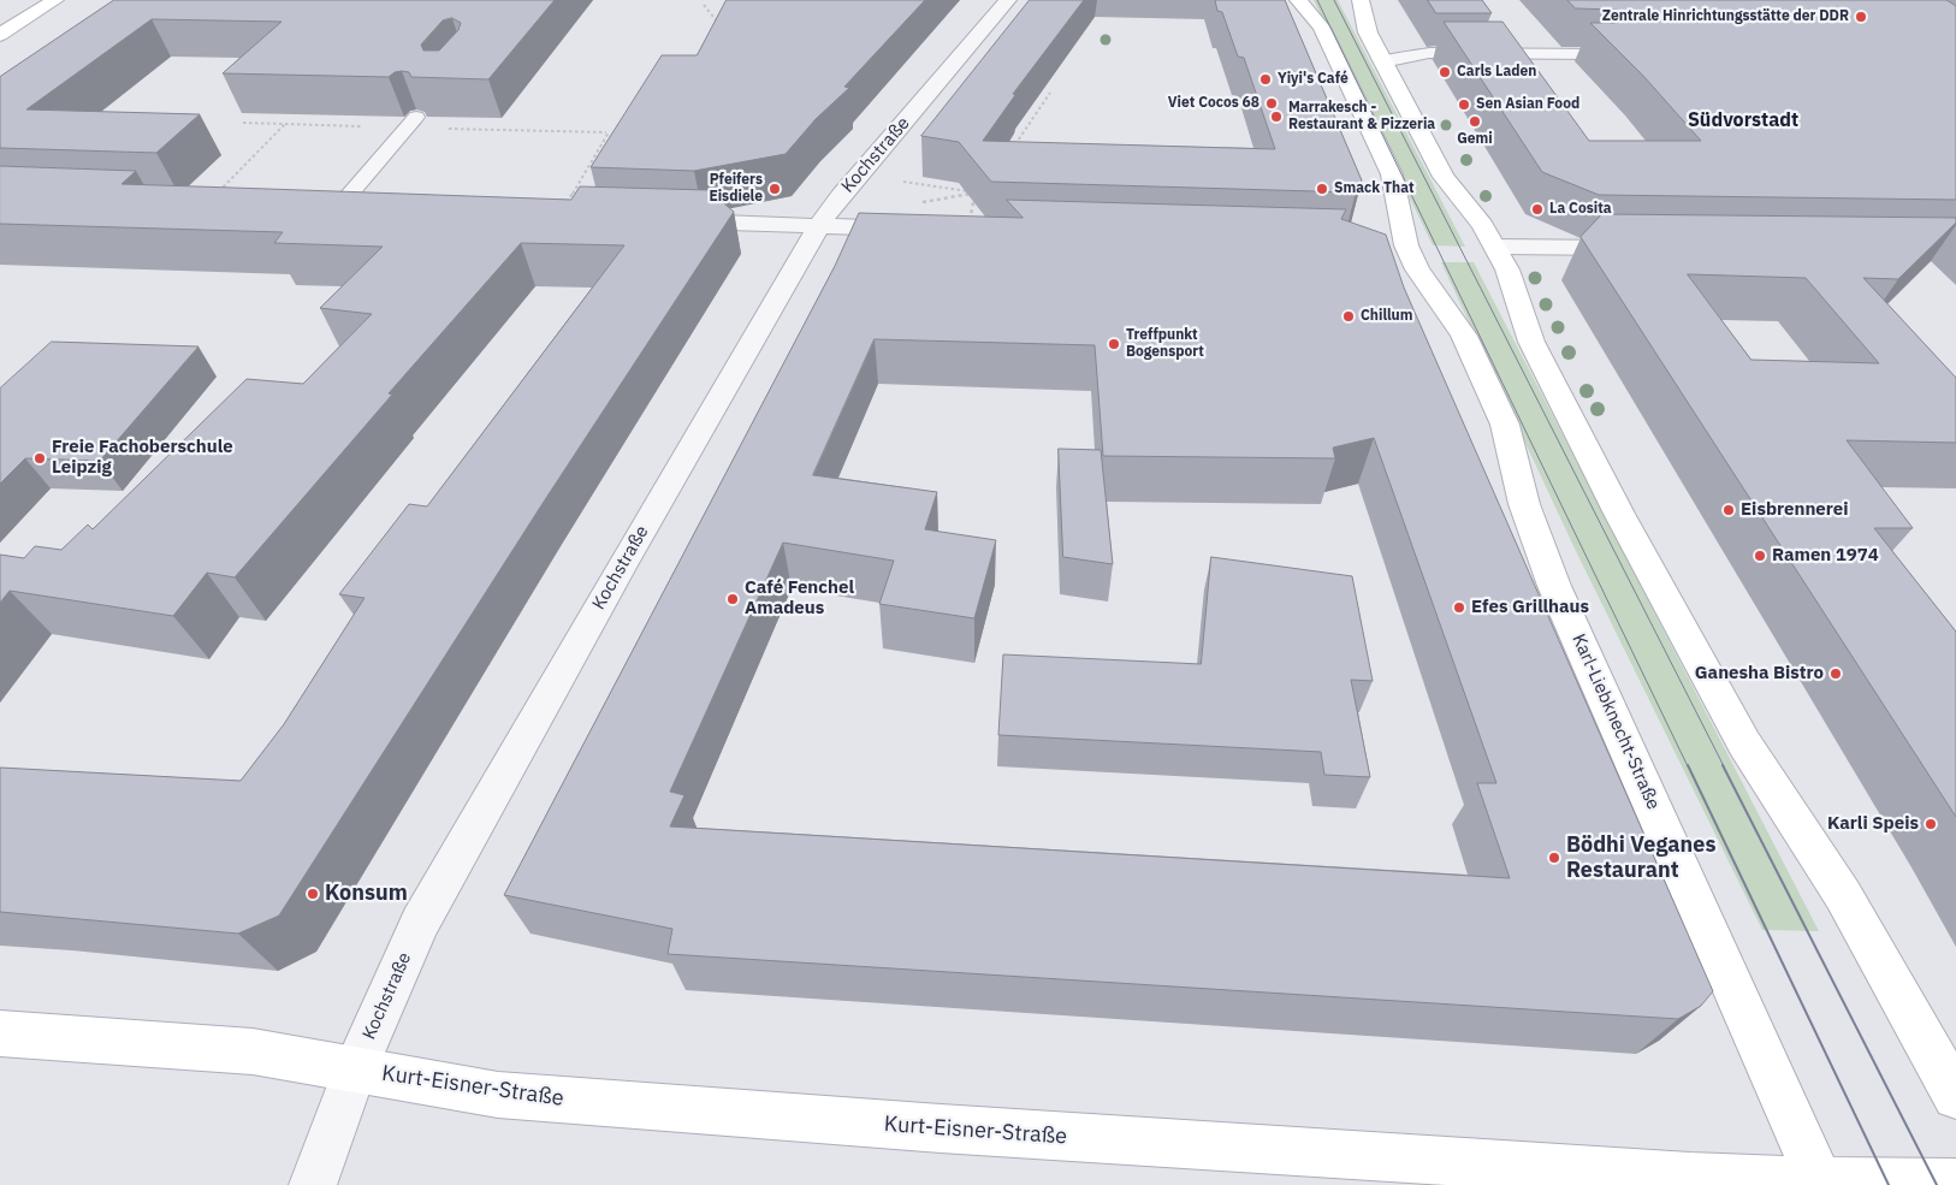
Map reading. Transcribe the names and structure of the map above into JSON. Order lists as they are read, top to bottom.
{
  "streets": {
    "main road": ["Karl-Liebknecht-Straße", "Kurt-Eisner-Straße"],
    "street": ["Kochstraße"]
  },
  "crossings": [
    ["Kochstraße", "Kurt-Eisner-Straße"],
    ["Karl-Liebknecht-Straße", "Kurt-Eisner-Straße"]
  ],
  "districts": ["Südvorstadt"],
  "places": [
    "Zentrale Hinrichtungsstätte der DDR",
    "Carls Laden",
    "Yiyi's Café",
    "Viet Cocos 68",
    "Sen Asian Food",
    "Marrakesch - Restaurant & Pizzeria",
    "Gemi",
    "Pfeifers Eisdiele",
    "Smack That",
    "La Cosita",
    "Chillum",
    "Treffpunkt Bogensport",
    "Freie Fachoberschule Leipzig",
    "Eisbrennerei",
    "Ramen 1974",
    "Café Fenchel Amadeus",
    "Efes Grillhaus",
    "Ganesha Bistro",
    "Karli Speis",
    "Bödhi Veganes Restaurant",
    "Konsum"
  ]
}
